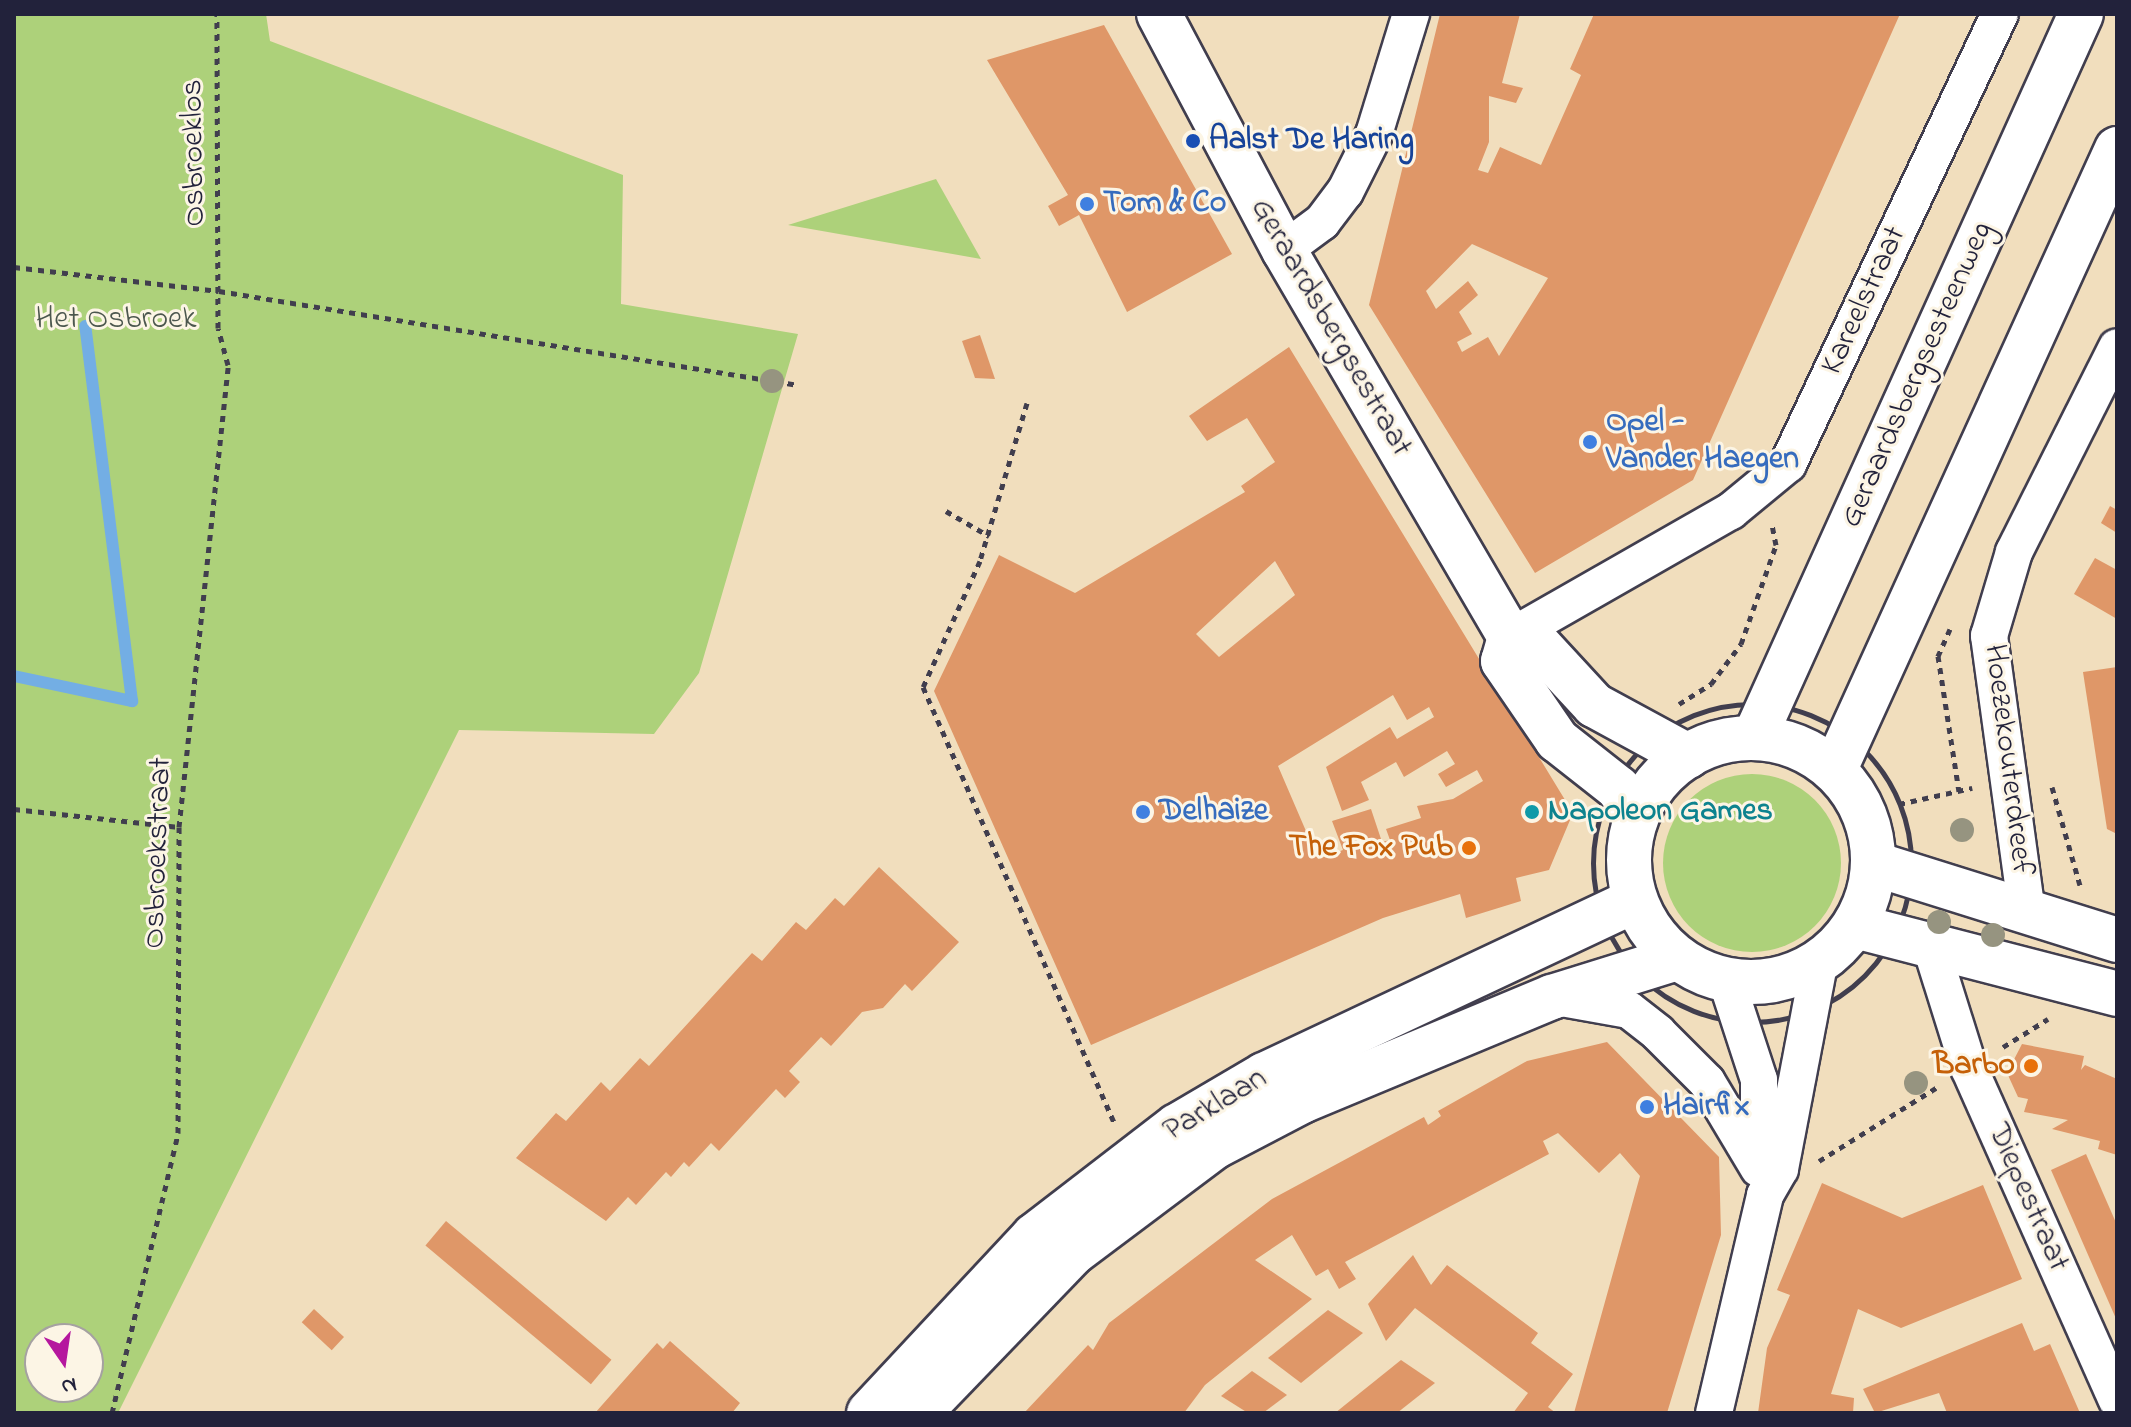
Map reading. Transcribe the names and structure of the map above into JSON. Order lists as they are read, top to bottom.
{
  "streets": {
    "main road": ["Geraardsbergsestraat", "Geraardsbergsesteenweg", "Parklaan"],
    "street": ["Kareelstraat", "Hoezekouterdreef", "Diepestraat"],
    "path": ["Osbroeklos", "Osbroekstraat"]
  },
  "crossings": [
    ["Osbroeklos", "Osbroekstraat"],
    ["Kareelstraat", "Geraardsbergsestraat"]
  ],
  "parks": ["Het Osbroek"],
  "places": [
    "Aalst De Haring",
    "Tom & Co",
    "Opel - Vander Haegen",
    "Delhaize",
    "Napoleon Games",
    "The Fox Pub",
    "Barbo",
    "Hairfix"
  ],
  "north": "bottom"
}
